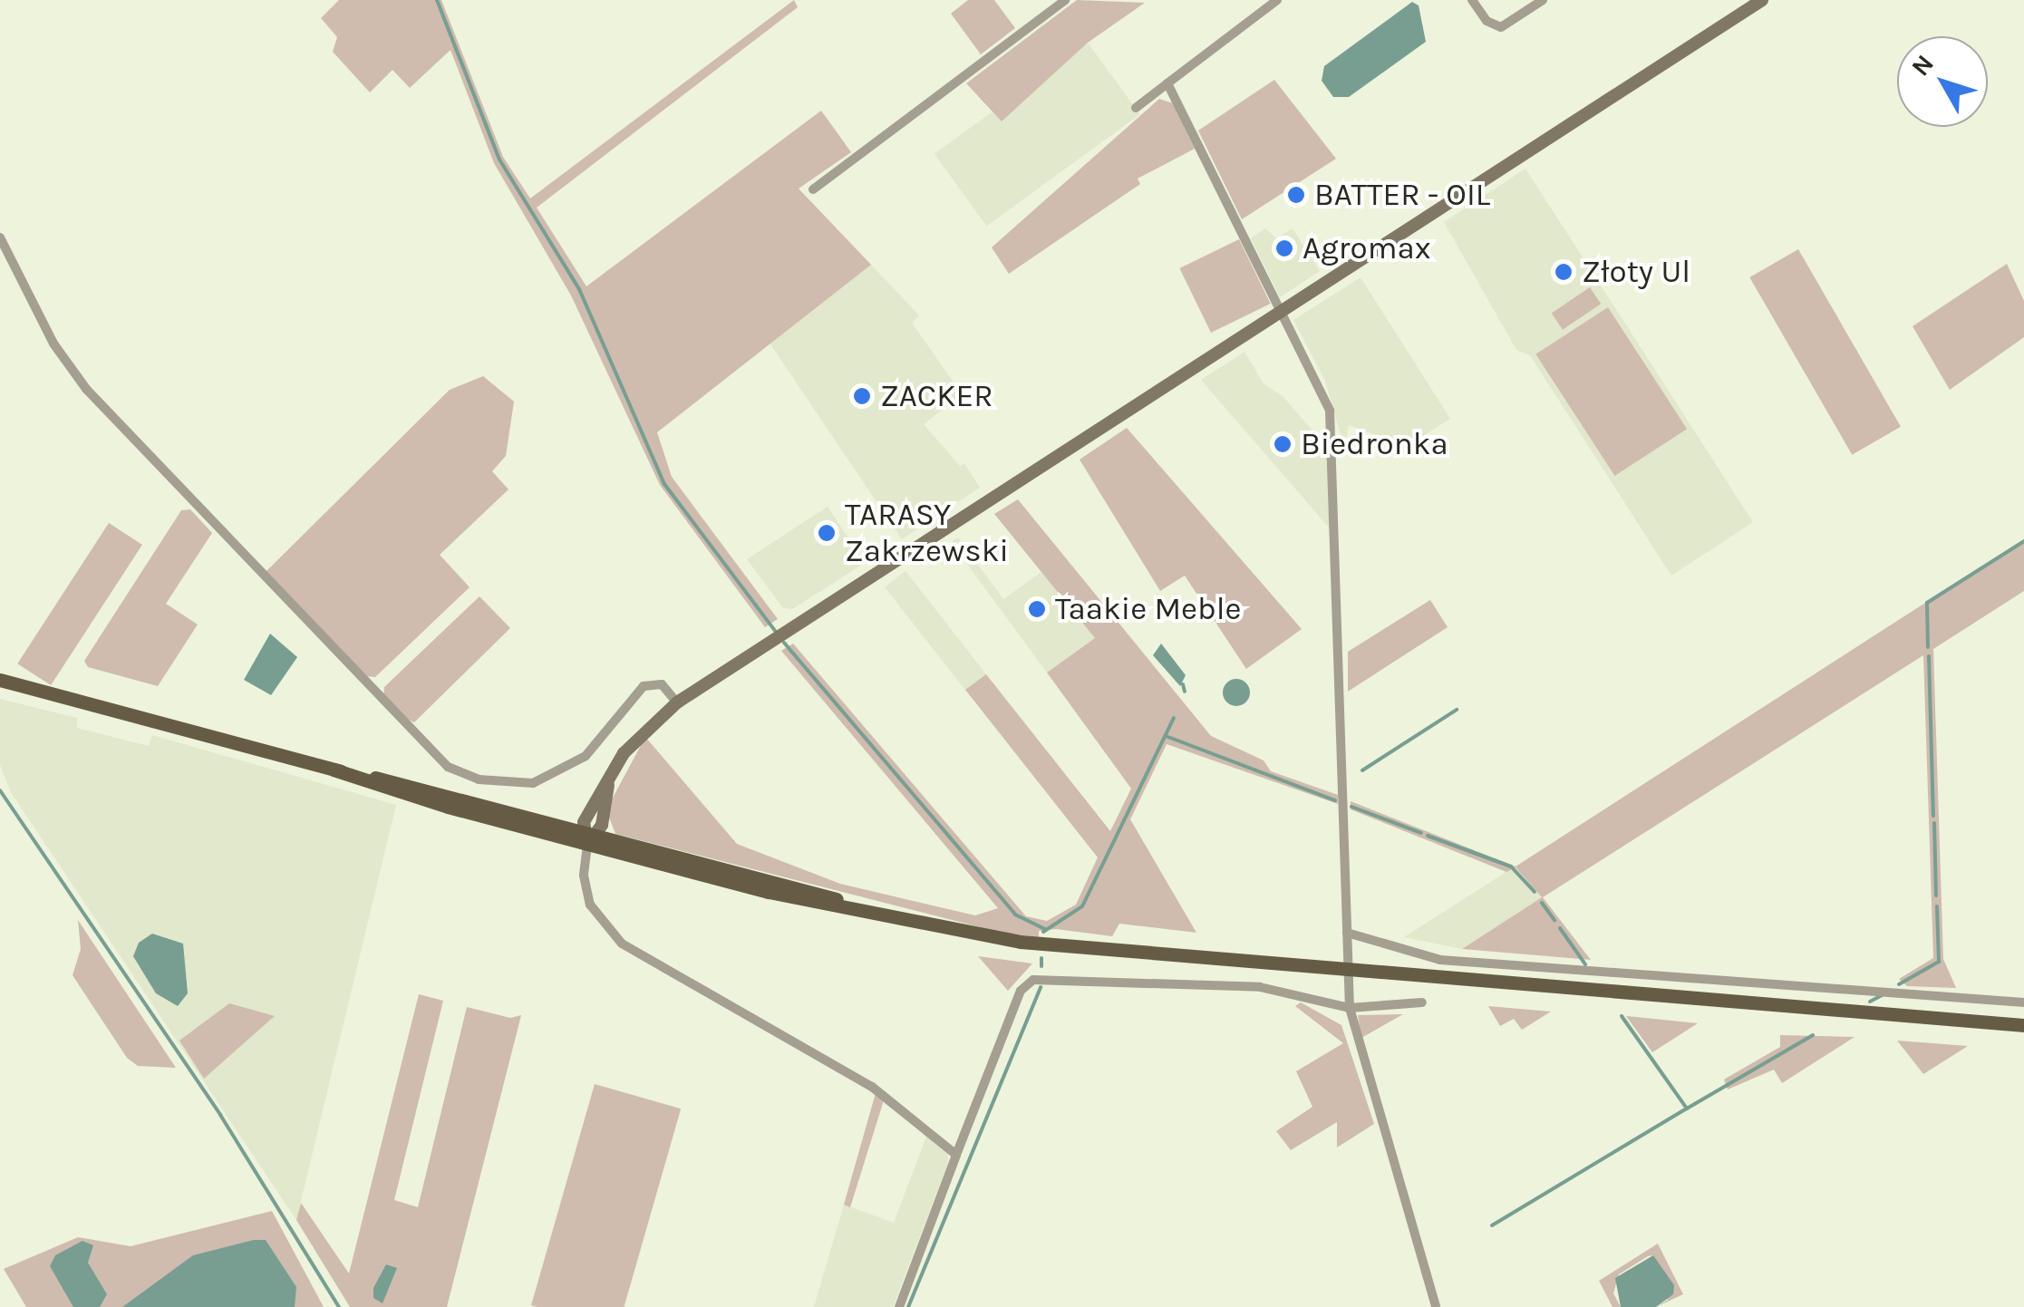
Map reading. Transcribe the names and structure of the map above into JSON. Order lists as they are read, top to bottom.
{
  "places": [
    "BATTER - OIL",
    "Agromax",
    "Złoty Ul",
    "ZACKER",
    "Biedronka",
    "TARASY Zakrzewski",
    "Taakie Meble"
  ],
  "north": "top left"
}
